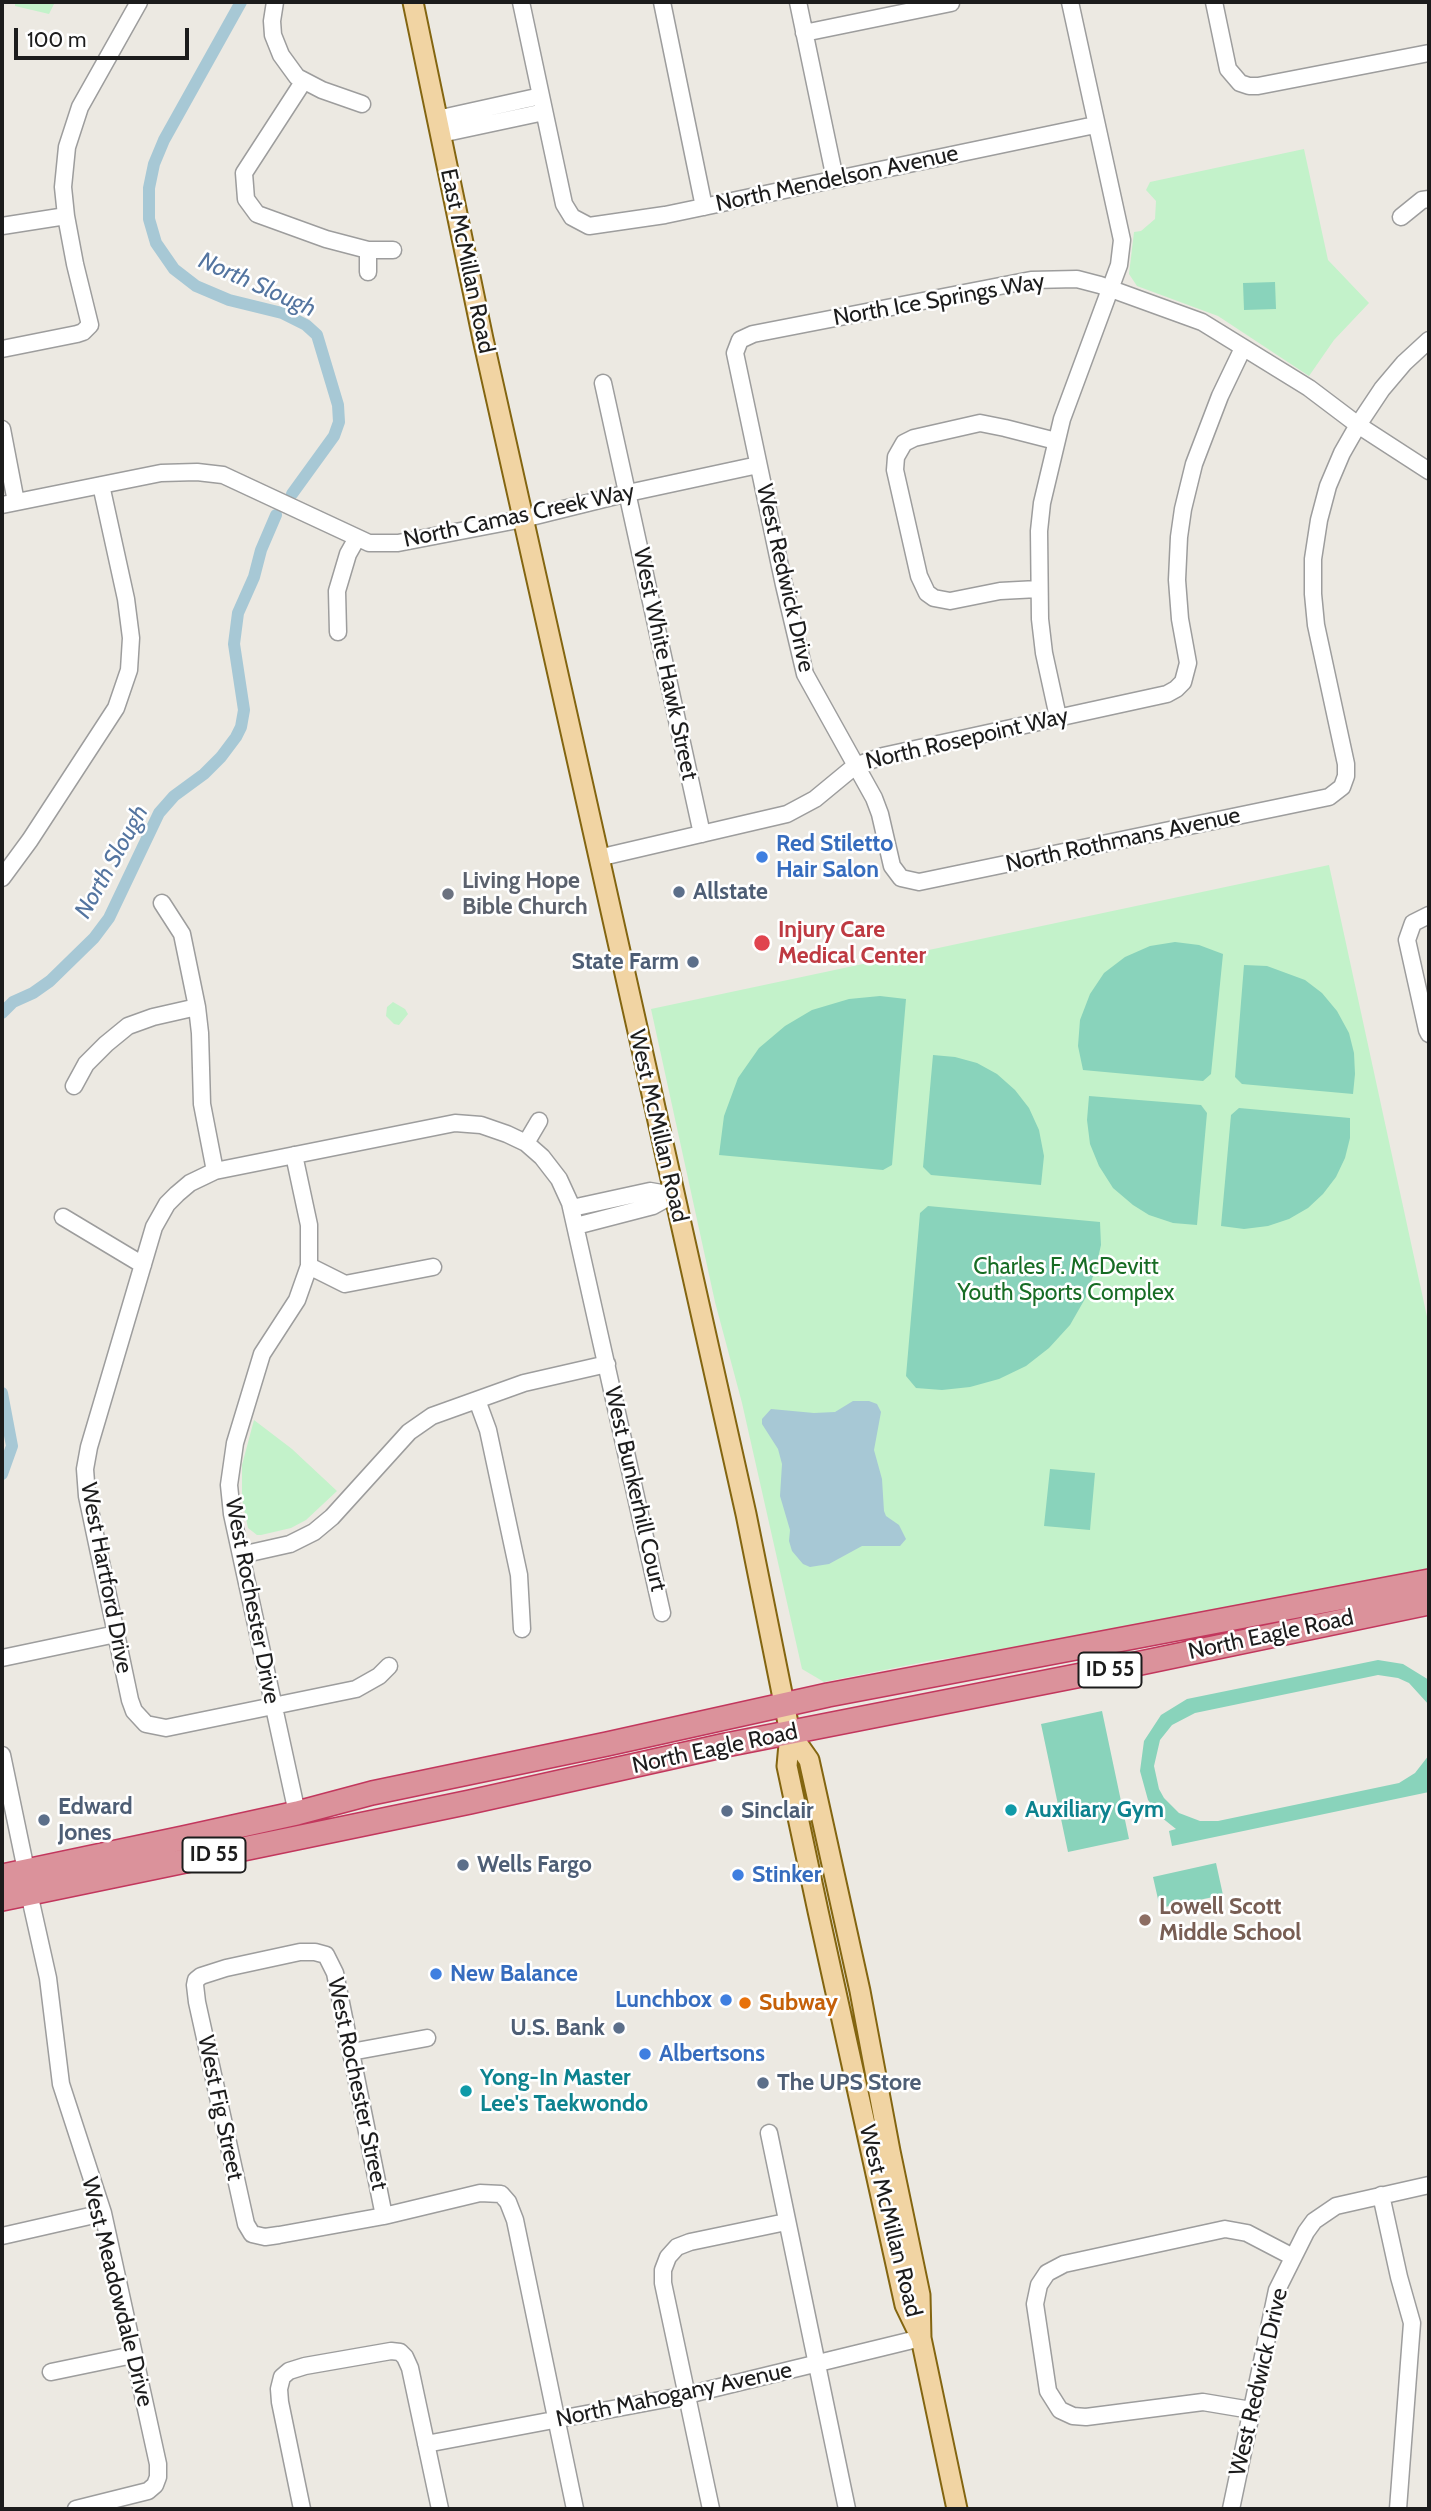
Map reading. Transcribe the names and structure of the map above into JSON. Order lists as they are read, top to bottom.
{
  "streets": {
    "highway": ["North Eagle Road", "ID 55"],
    "main road": ["East McMillan Road", "West McMillan Road"],
    "street": [
      "North Mendelson Avenue",
      "North Ice Springs Way",
      "North Camas Creek Way",
      "West Redwick Drive",
      "West White Hawk Street",
      "North Rosepoint Way",
      "North Rothmans Avenue",
      "West Bunkerhill Court",
      "West Hartford Drive",
      "West Rochester Drive",
      "West Rochester Street",
      "West Fig Street",
      "West Meadowdale Drive",
      "North Mahogany Avenue"
    ]
  },
  "crossings": [
    ["East McMillan Road", "North Camas Creek Way"],
    ["East McMillan Road", "West McMillan Road"],
    ["North Ice Springs Way", "West Redwick Drive"],
    ["North Ice Springs Way", "North Rosepoint Way"],
    ["North Ice Springs Way", "North Rothmans Avenue"],
    ["North Camas Creek Way", "West Redwick Drive"],
    ["North Camas Creek Way", "West White Hawk Street"],
    ["North Camas Creek Way", "West McMillan Road"],
    ["West Redwick Drive", "North Rosepoint Way"],
    ["West Redwick Drive", "North Rothmans Avenue"],
    ["West White Hawk Street", "North Rosepoint Way"],
    ["North Rosepoint Way", "West McMillan Road"],
    ["West McMillan Road", "North Eagle Road"],
    ["West McMillan Road", "North Mahogany Avenue"],
    ["West Bunkerhill Court", "West Hartford Drive"],
    ["West Hartford Drive", "West Rochester Drive"],
    ["West Rochester Drive", "North Eagle Road"],
    ["North Eagle Road", "West Meadowdale Drive"],
    ["West Rochester Street", "West Fig Street"]
  ],
  "water": ["North Slough"],
  "parks": ["Charles F. McDevitt Youth Sports Complex"],
  "places": [
    "Red Stiletto Hair Salon",
    "Allstate",
    "Living Hope Bible Church",
    "Injury Care Medical Center",
    "State Farm",
    "Auxiliary Gym",
    "Sinclair",
    "Edward Jones",
    "Wells Fargo",
    "Stinker",
    "Lowell Scott Middle School",
    "New Balance",
    "Lunchbox",
    "Subway",
    "U.S. Bank",
    "Albertsons",
    "The UPS Store",
    "Yong-In Master Lee's Taekwondo"
  ],
  "scale_bar": "100 m"
}
